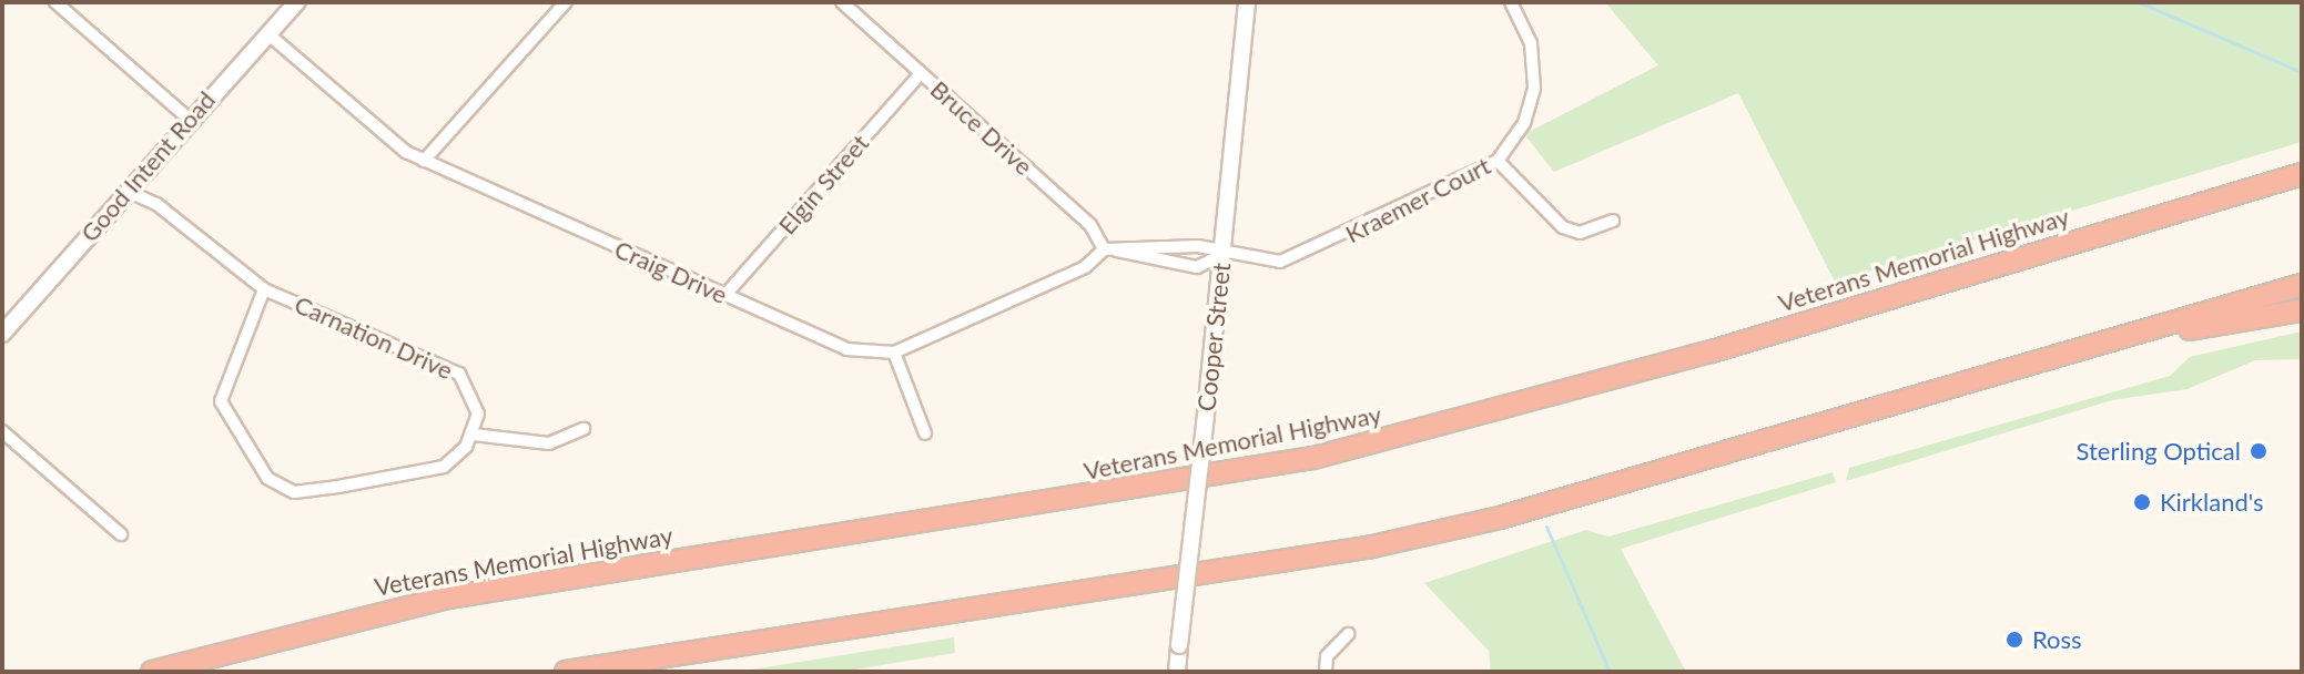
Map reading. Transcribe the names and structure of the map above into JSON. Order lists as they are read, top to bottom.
{
  "streets": {
    "highway": ["Veterans Memorial Highway"],
    "main road": ["Good Intent Road", "Cooper Street"],
    "street": [
      "Bruce Drive",
      "Elgin Street",
      "Kraemer Court",
      "Craig Drive",
      "Carnation Drive"
    ]
  },
  "crossings": [
    ["Bruce Drive", "Elgin Street"],
    ["Good Intent Road", "Craig Drive"],
    ["Good Intent Road", "Carnation Drive"],
    ["Elgin Street", "Craig Drive"],
    ["Kraemer Court", "Cooper Street"]
  ],
  "places": ["Sterling Optical", "Kirkland's", "Ross"]
}
